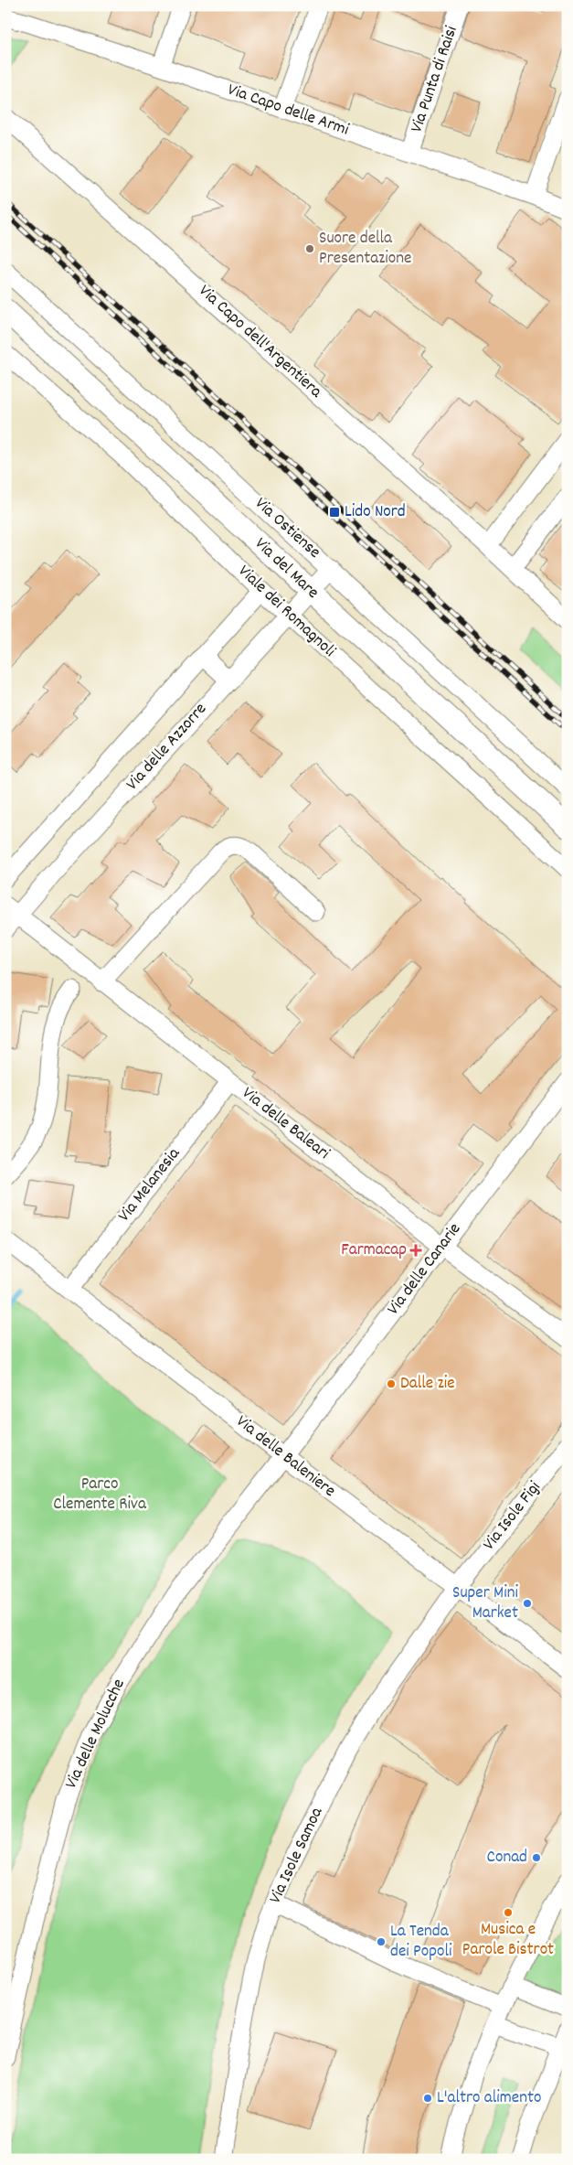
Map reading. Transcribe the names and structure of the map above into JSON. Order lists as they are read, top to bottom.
{
  "streets": {
    "main road": ["Via del Mare"],
    "street": [
      "Via Punta di Raisi",
      "Via Capo delle Armi",
      "Via Capo dell'Argentiera",
      "Via Ostiense",
      "Viale dei Romagnoli",
      "Via delle Azzorre",
      "Via delle Baleari",
      "Via Melanesia",
      "Via delle Canarie",
      "Via delle Baleniere",
      "Via Isole Figi",
      "Via delle Molucche",
      "Via Isole Samoa"
    ]
  },
  "crossings": [
    ["Via Punta di Raisi", "Via Capo delle Armi"],
    ["Via Ostiense", "Via delle Azzorre"],
    ["Via del Mare", "Via delle Azzorre"],
    ["Viale dei Romagnoli", "Via delle Azzorre"],
    ["Via delle Azzorre", "Via delle Baleari"],
    ["Via delle Baleari", "Via Melanesia"],
    ["Via delle Baleari", "Via delle Canarie"],
    ["Via Melanesia", "Via delle Baleniere"],
    ["Via delle Canarie", "Via delle Baleniere"],
    ["Via delle Canarie", "Via delle Molucche"],
    ["Via delle Baleniere", "Via Isole Figi"],
    ["Via delle Baleniere", "Via delle Molucche"],
    ["Via delle Baleniere", "Via Isole Samoa"],
    ["Via Isole Figi", "Via Isole Samoa"]
  ],
  "parks": ["Parco Clemente Riva"],
  "places": {
    "other": [
      "Suore della Presentazione",
      "Dalle zie",
      "Super Mini Market",
      "Conad",
      "Musica e Parole Bistrot",
      "La Tenda dei Popoli",
      "L'altro alimento"
    ],
    "transit": ["Lido Nord"],
    "health": ["Farmacap"]
  }
}
